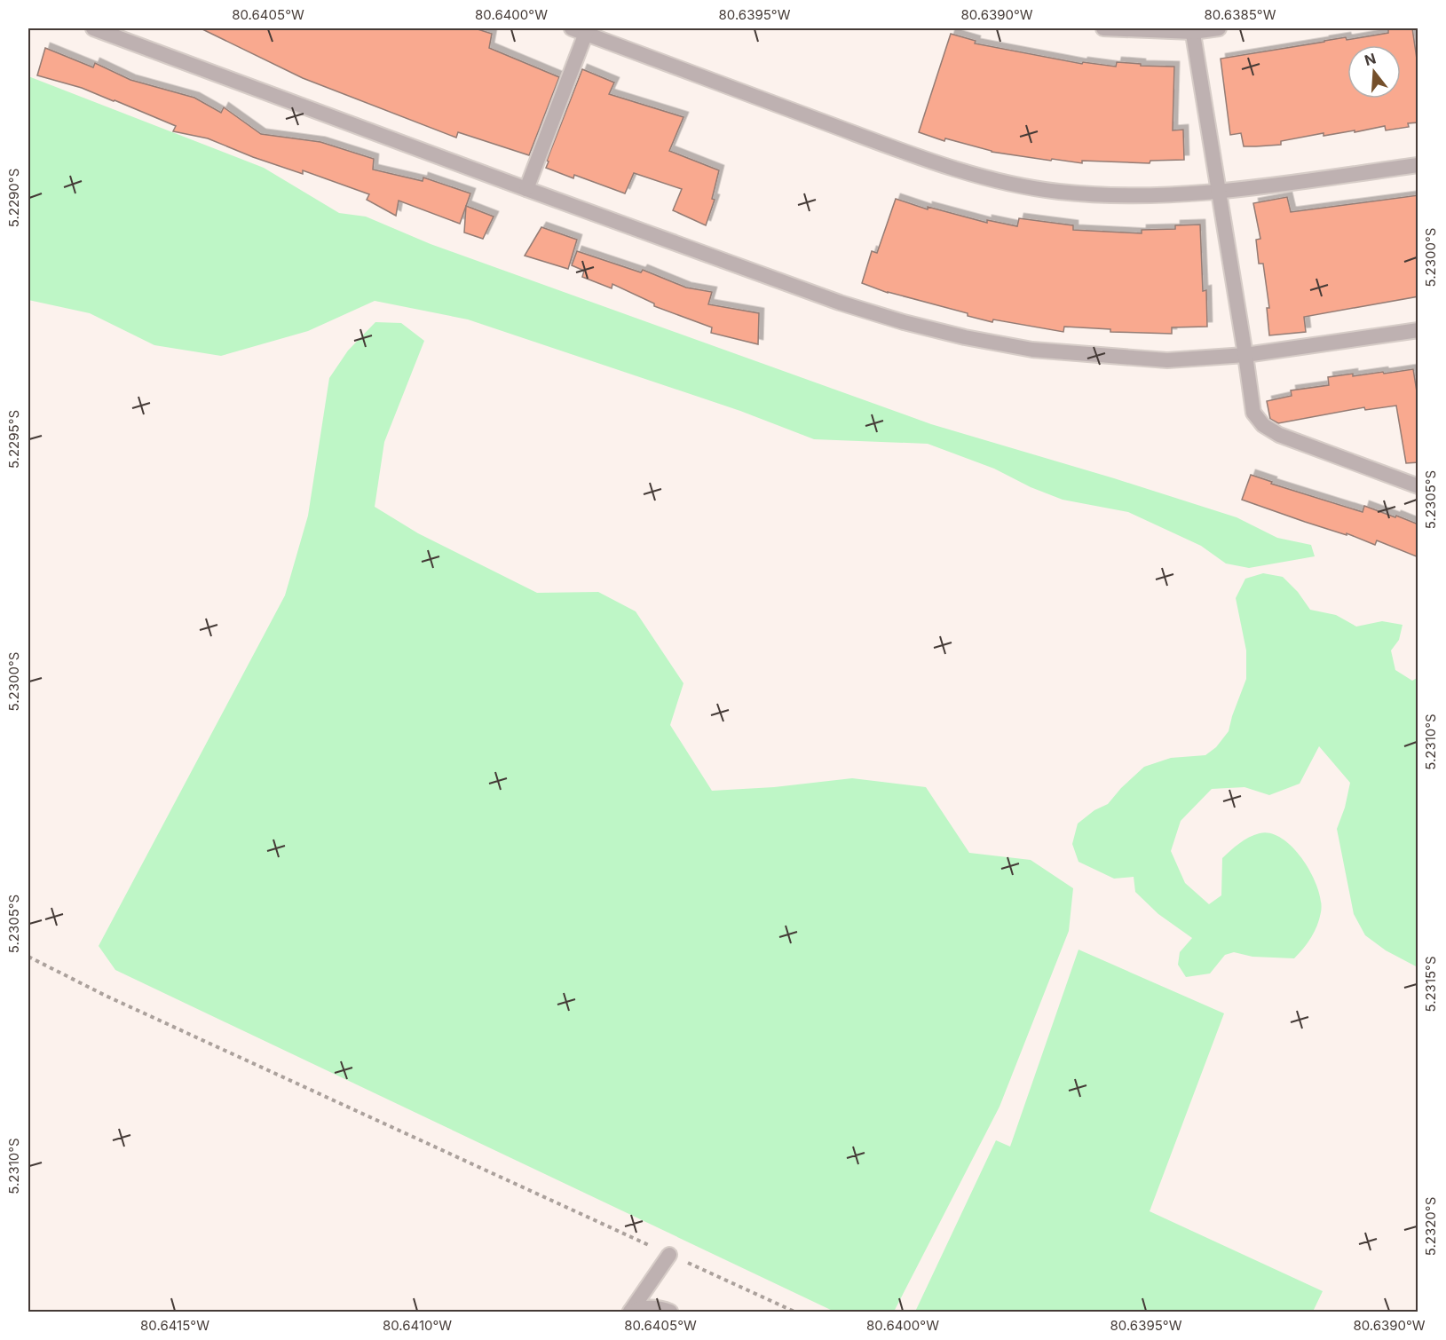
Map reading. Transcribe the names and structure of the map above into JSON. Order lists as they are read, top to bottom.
{
  "north": "top",
  "coordinates": [
    "80.6405°W",
    "80.6400°W",
    "80.6395°W",
    "80.6390°W",
    "80.6385°W",
    "5.2290°S",
    "5.2300°S",
    "5.2295°S",
    "5.2305°S",
    "5.2310°S",
    "5.2315°S",
    "5.2320°S",
    "80.6415°W",
    "80.6410°W"
  ]
}
